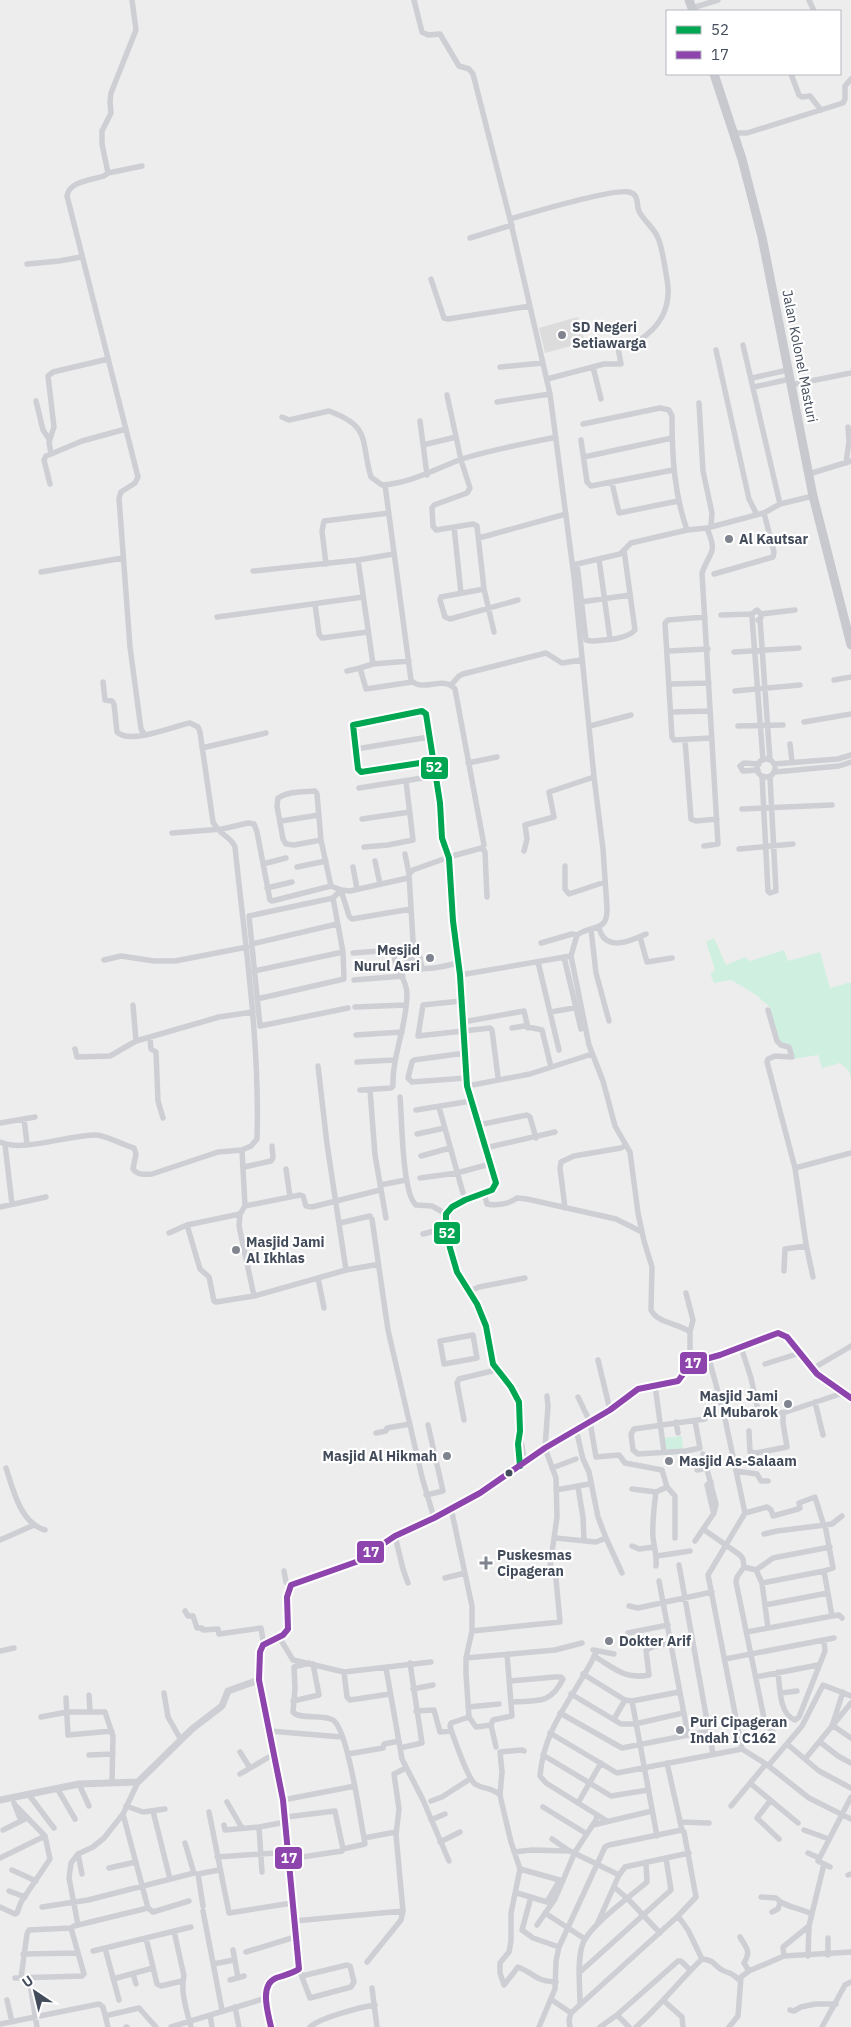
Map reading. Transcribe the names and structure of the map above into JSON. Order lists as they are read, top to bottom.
{
  "streets": {
    "main road": ["Jalan Kolonel Masturi"]
  },
  "places": {
    "other": [
      "SD Negeri Setiawarga",
      "Al Kautsar",
      "Mesjid Nurul Asri",
      "Masjid Jami Al Ikhlas",
      "Masjid Jami Al Mubarok",
      "Masjid Al Hikmah",
      "Masjid As-Salaam",
      "Dokter Arif",
      "Puri Cipageran Indah I C162"
    ],
    "health": ["Puskesmas Cipageran"]
  },
  "lines": ["transit line 52", "transit line 17"],
  "legend": ["52", "17"],
  "north": "top left"
}
